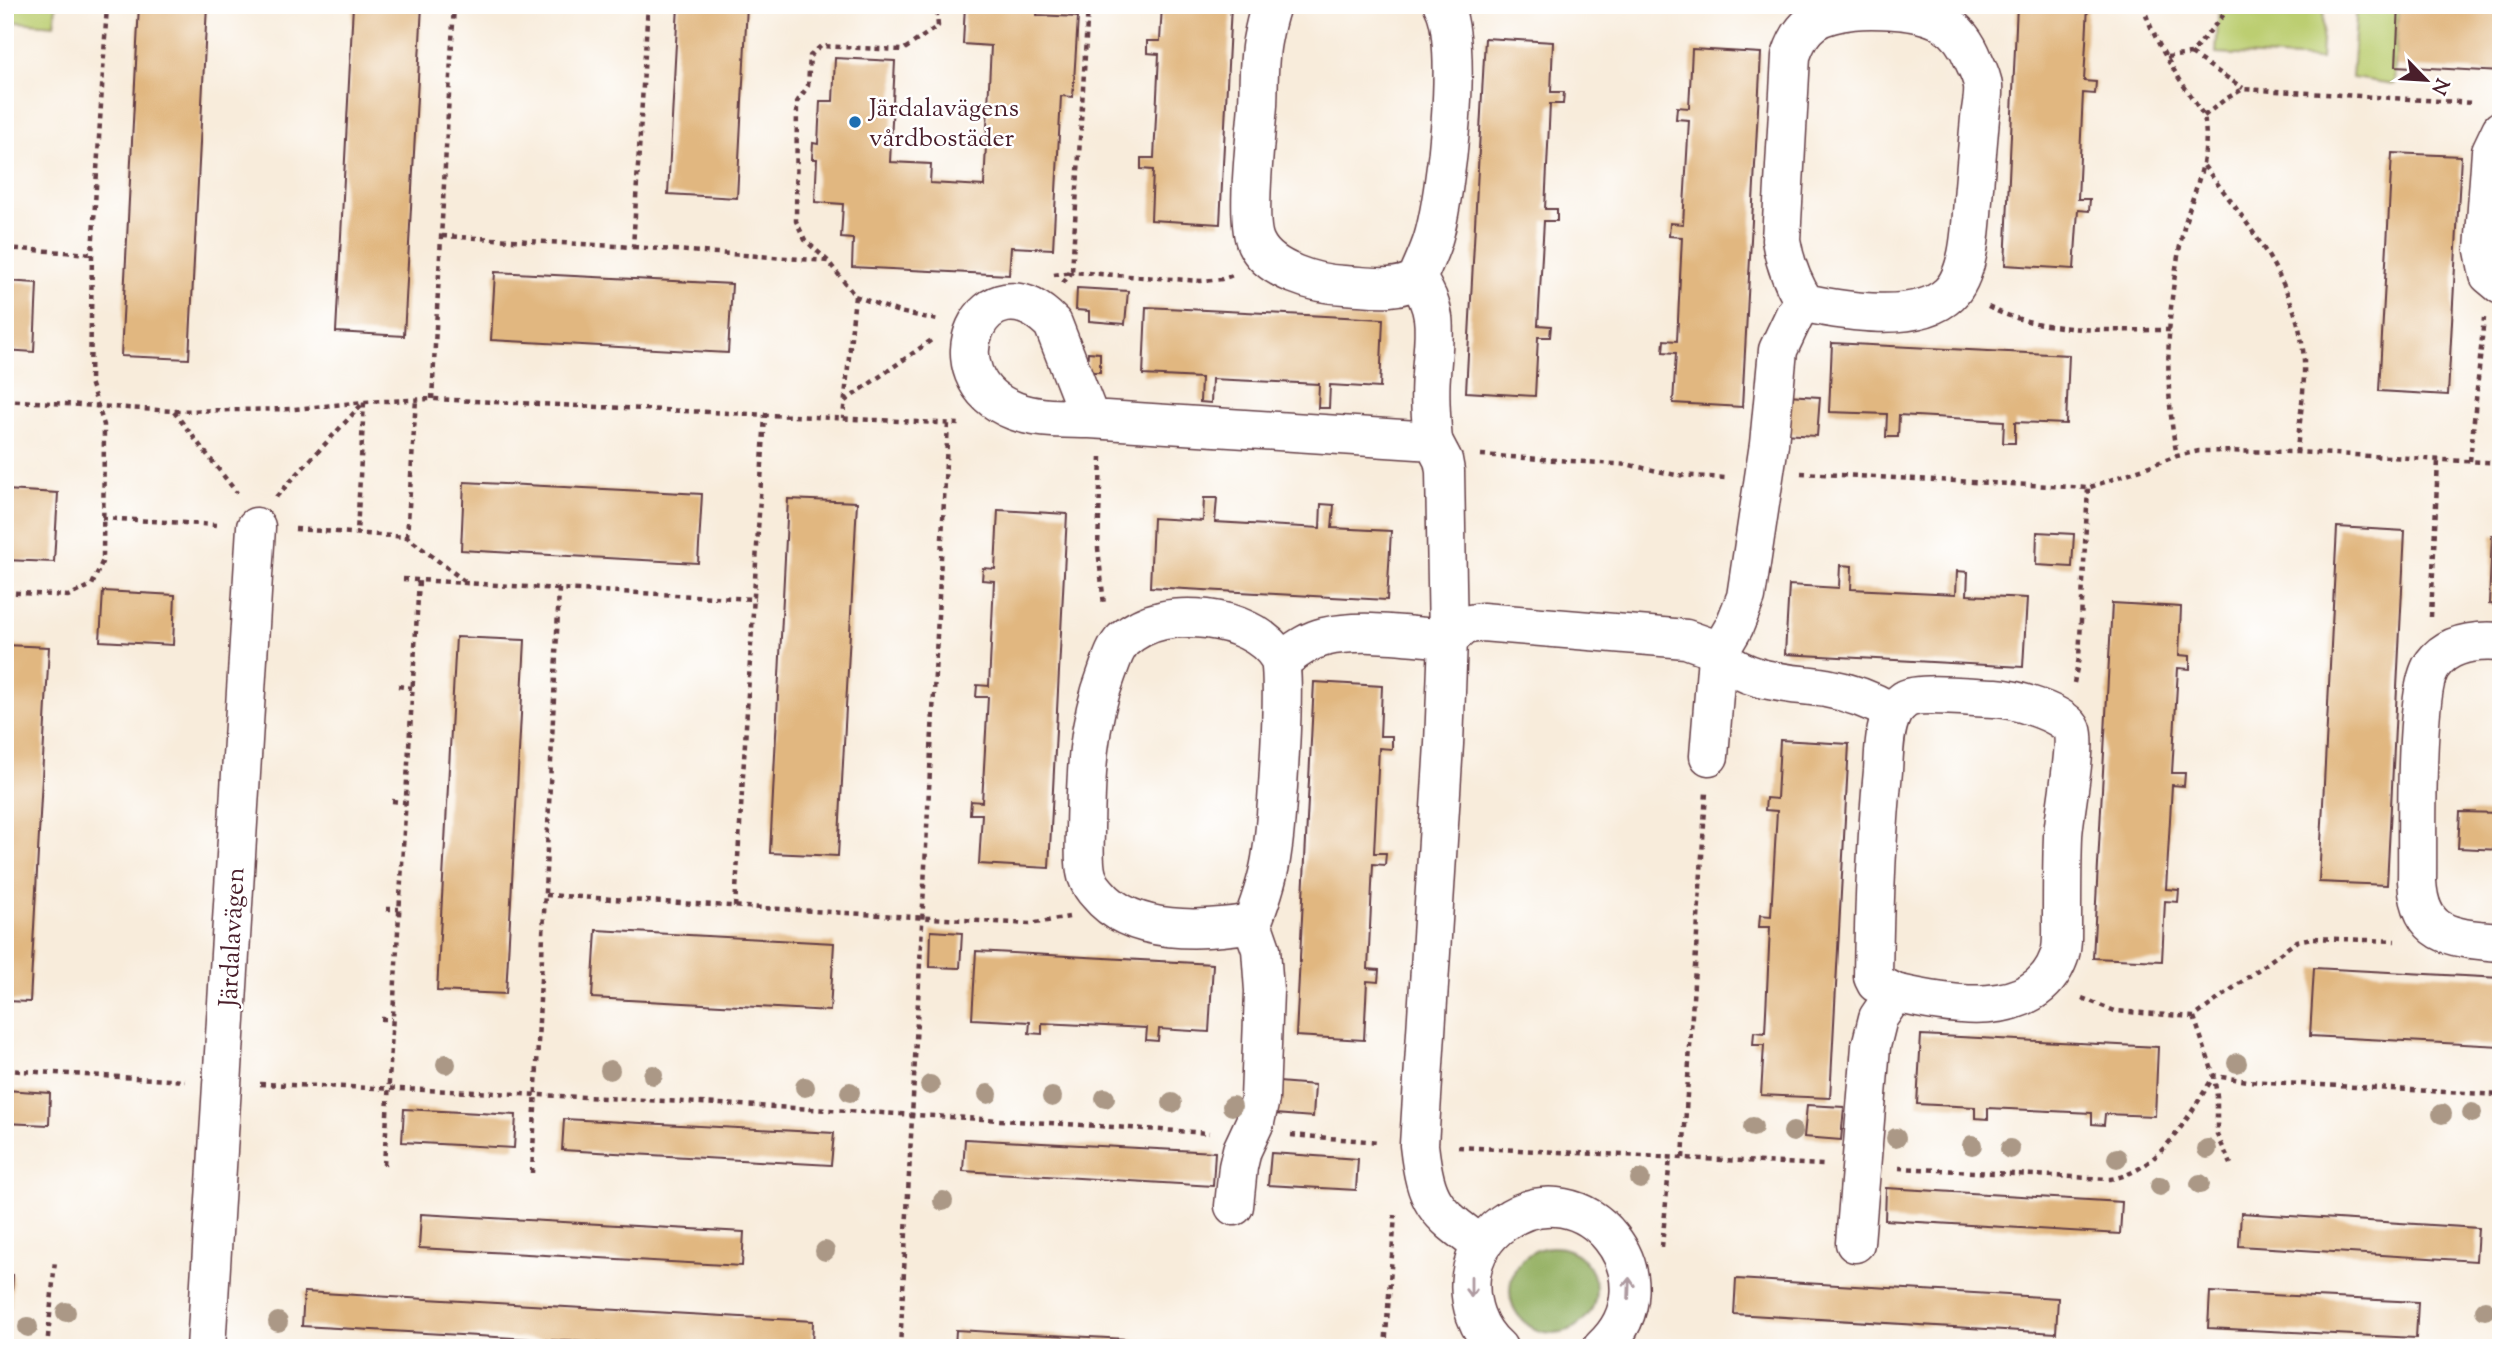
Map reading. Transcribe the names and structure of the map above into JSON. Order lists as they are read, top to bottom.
{
  "streets": {
    "lane": ["Järdalavägen"]
  },
  "places": ["Järdalavägens vårdbostäder"],
  "north": "bottom right"
}
